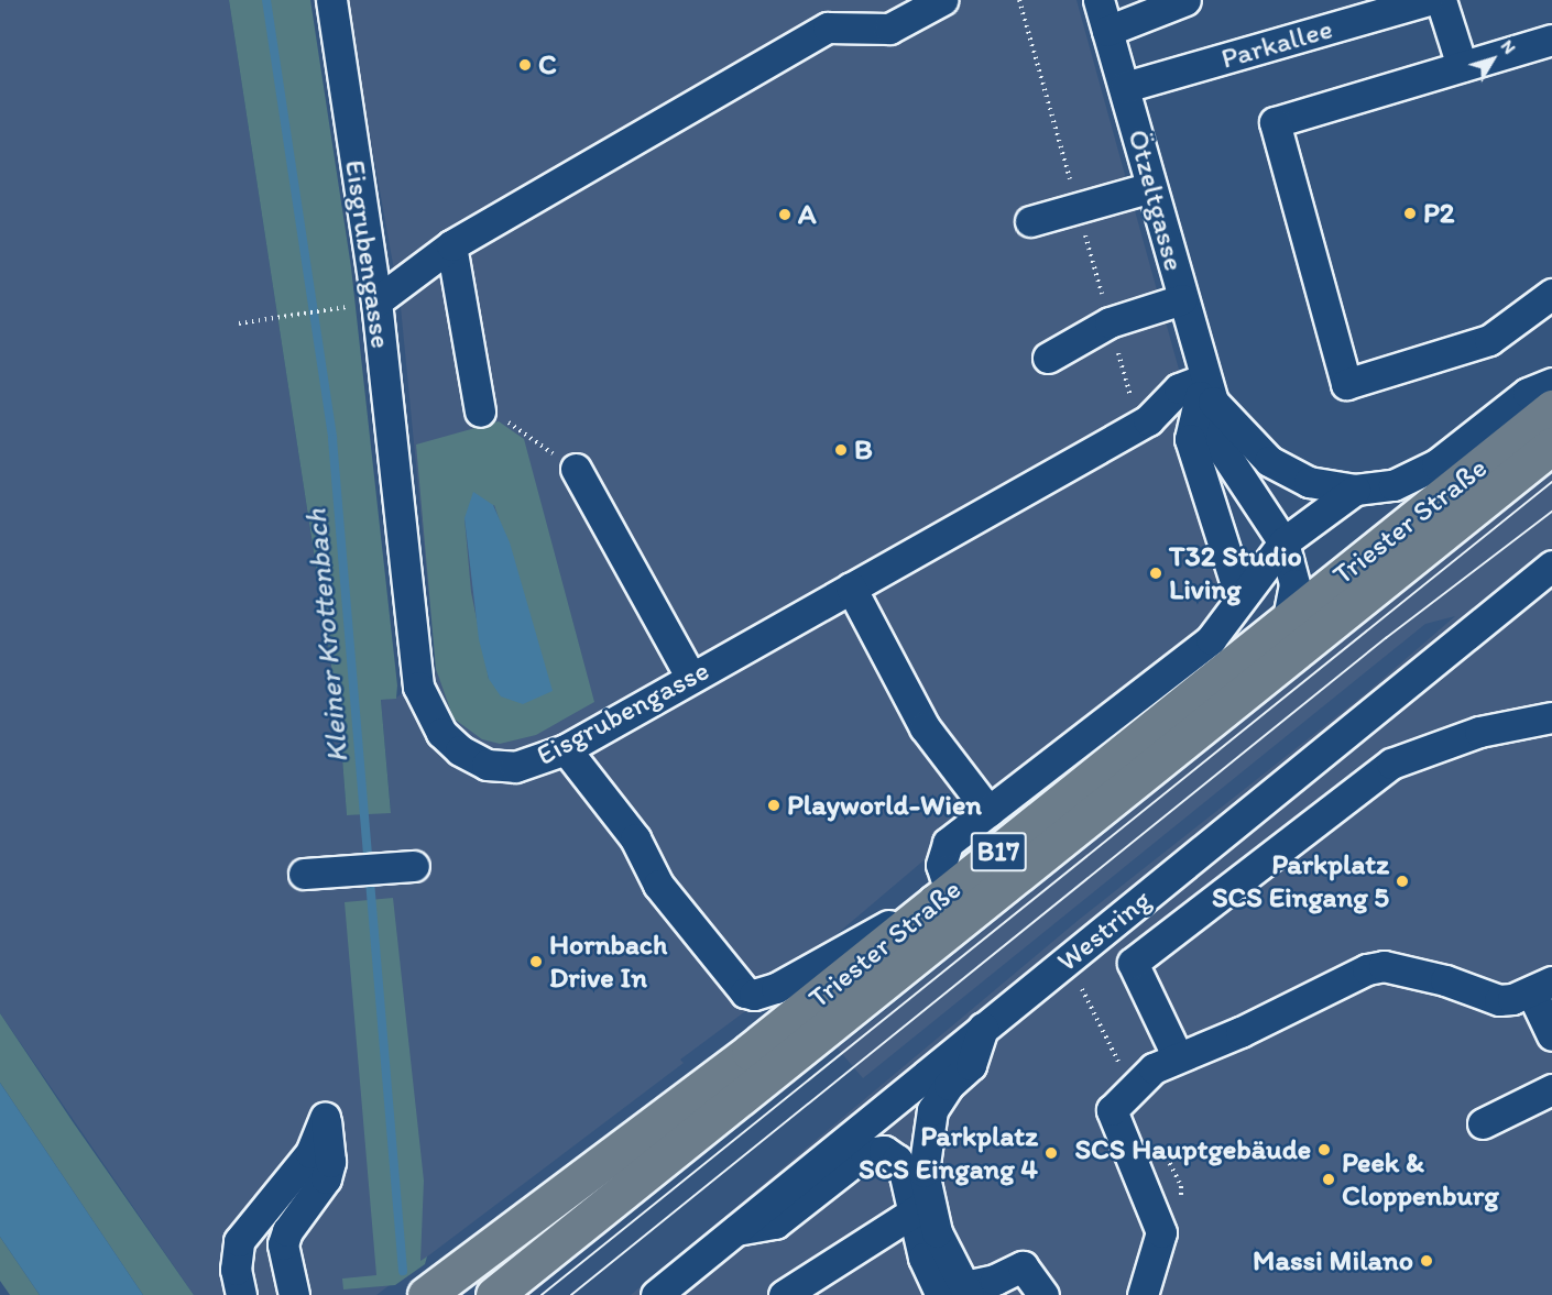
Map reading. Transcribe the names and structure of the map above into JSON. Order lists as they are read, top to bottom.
{
  "streets": {
    "main road": ["Triester Straße", "B17"],
    "street": [
      "Parkallee",
      "Ötzeltgasse",
      "Eisgrubengasse",
      "Westring"
    ]
  },
  "crossings": [
    ["Parkallee", "Ötzeltgasse"],
    ["Ötzeltgasse", "Eisgrubengasse"],
    ["Ötzeltgasse", "Triester Straße"]
  ],
  "water": ["Kleiner Krottenbach"],
  "places": [
    "C",
    "P2",
    "A",
    "B",
    "T32 Studio Living",
    "Playworld-Wien",
    "Parkplatz SCS Eingang 5",
    "Hornbach Drive In",
    "SCS Hauptgebäude",
    "Parkplatz SCS Eingang 4",
    "Peek & Cloppenburg",
    "Massi Milano"
  ],
  "north": "top right"
}
